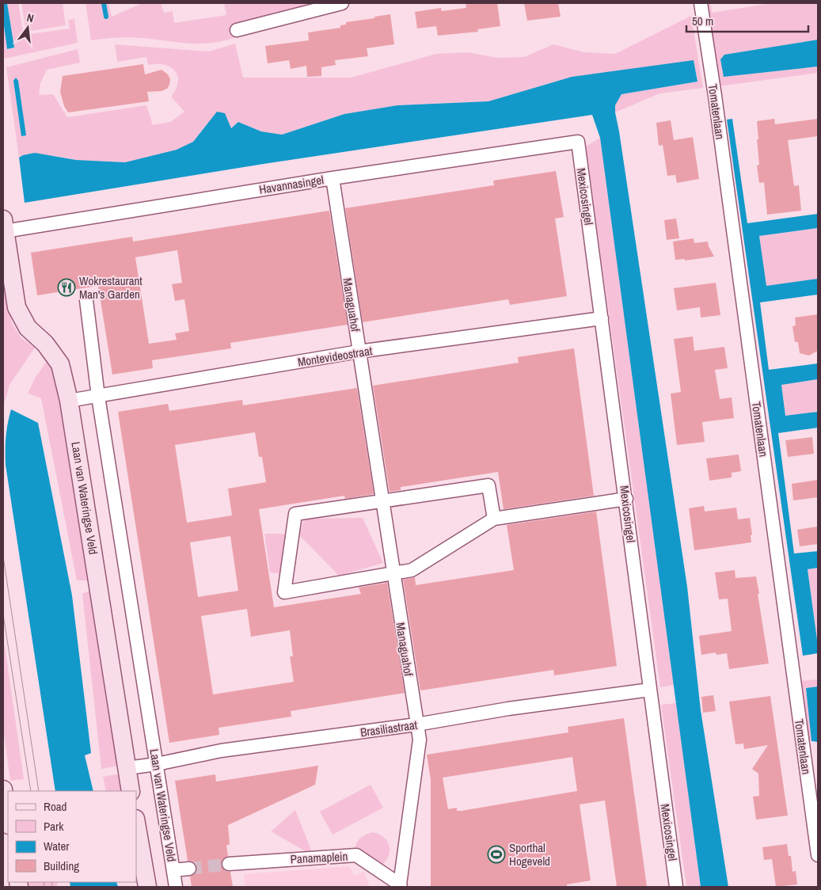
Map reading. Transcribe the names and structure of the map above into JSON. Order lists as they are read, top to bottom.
{
  "streets": {
    "street": [
      "Tomatenlaan",
      "Havannasingel",
      "Mexicosingel",
      "Managuahof",
      "Montevideostraat",
      "Laan van Wateringse Veld",
      "Brasiliastraat",
      "Panamaplein"
    ]
  },
  "crossings": [
    ["Havannasingel", "Mexicosingel"],
    ["Havannasingel", "Managuahof"],
    ["Havannasingel", "Laan van Wateringse Veld"],
    ["Mexicosingel", "Montevideostraat"],
    ["Mexicosingel", "Brasiliastraat"],
    ["Managuahof", "Montevideostraat"],
    ["Managuahof", "Brasiliastraat"],
    ["Managuahof", "Panamaplein"],
    ["Montevideostraat", "Laan van Wateringse Veld"],
    ["Laan van Wateringse Veld", "Brasiliastraat"],
    ["Brasiliastraat", "Panamaplein"]
  ],
  "places": {
    "restaurant": ["Wokrestaurant Man's Garden"],
    "sports": ["Sporthal Hogeveld"]
  },
  "legend": [
    "Road",
    "Park",
    "Water",
    "Building"
  ],
  "scale_bar": "50 m",
  "north": "top"
}
